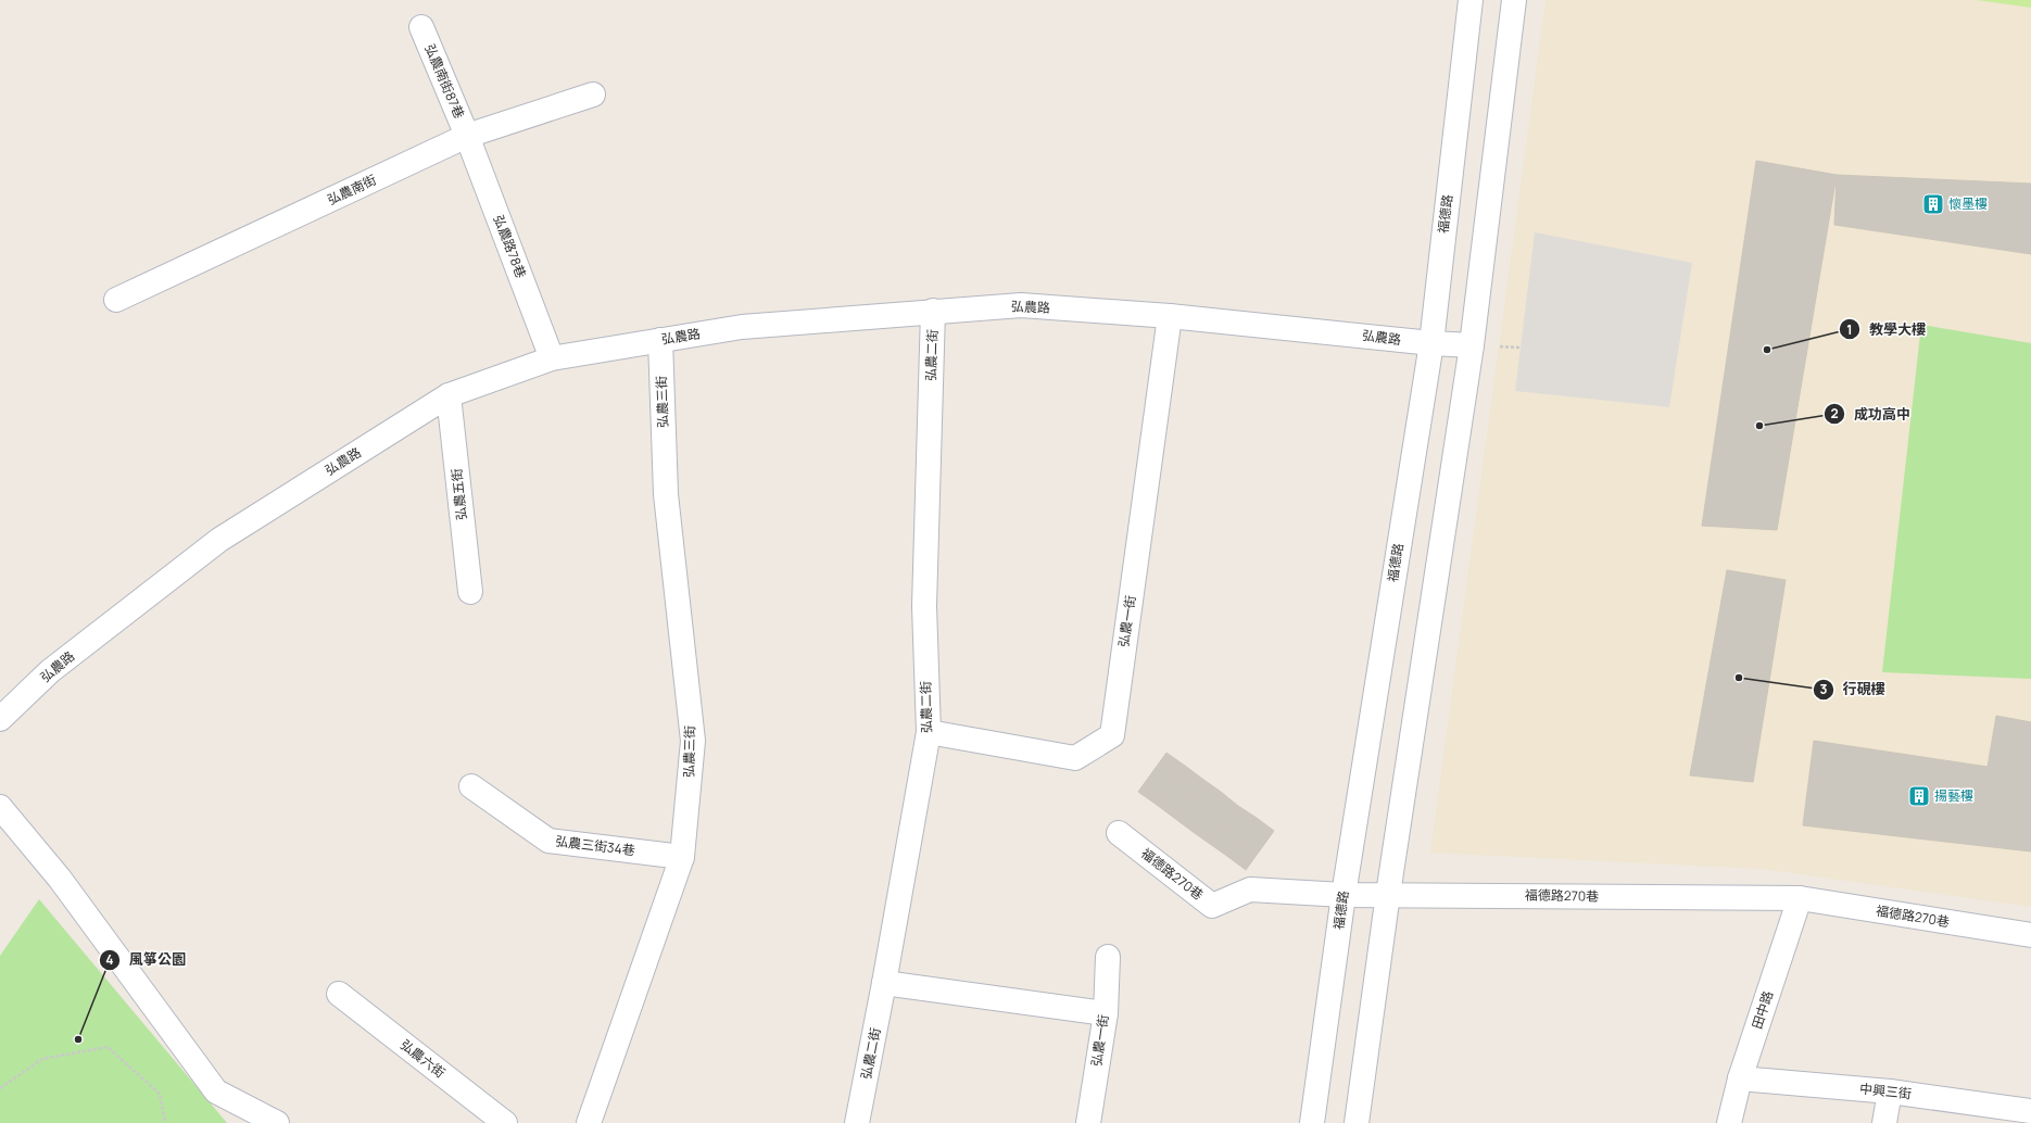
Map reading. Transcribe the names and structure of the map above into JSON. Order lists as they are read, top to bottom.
{
  "streets": {
    "street": [
      "弘農南街87巷",
      "弘農南街",
      "福德路",
      "弘農路78巷",
      "弘農路",
      "弘農二街",
      "弘農三街",
      "弘農五街",
      "弘農一街",
      "弘農三街34巷",
      "福德路270巷",
      "田中路",
      "弘農六街",
      "中興三街"
    ]
  },
  "crossings": [
    ["弘農南街87巷", "弘農南街"],
    ["弘農南街87巷", "弘農路78巷"],
    ["弘農南街", "弘農路78巷"],
    ["福德路", "弘農路"],
    ["福德路", "福德路270巷"],
    ["弘農路78巷", "弘農路"],
    ["弘農路", "弘農二街"],
    ["弘農路", "弘農三街"],
    ["弘農路", "弘農五街"],
    ["弘農路", "弘農一街"],
    ["弘農二街", "弘農一街"],
    ["弘農三街", "弘農三街34巷"],
    ["福德路270巷", "田中路"],
    ["田中路", "中興三街"]
  ],
  "places": {
    "building": ["懷墨樓", "揚藝樓"],
    "other": [
      "教學大樓",
      "成功高中",
      "行硯樓",
      "風箏公園"
    ]
  }
}
